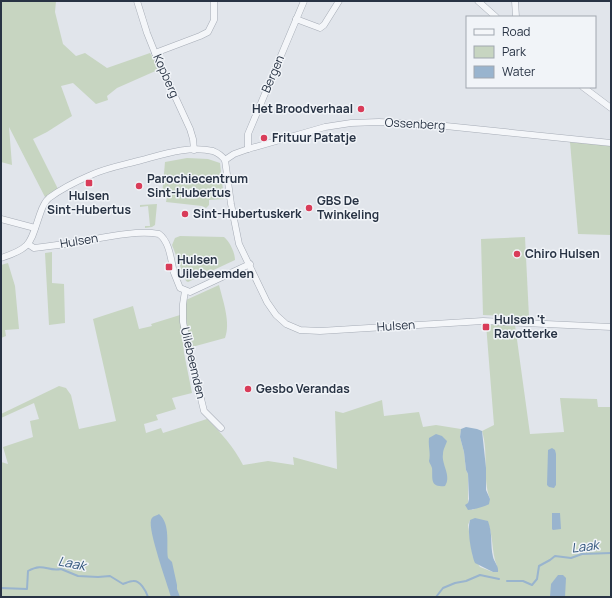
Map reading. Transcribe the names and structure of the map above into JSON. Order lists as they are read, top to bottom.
{
  "streets": {
    "street": [
      "Bergen",
      "Kopberg",
      "Ossenberg",
      "Hulsen",
      "Uilebeemden"
    ]
  },
  "crossings": [
    ["Bergen", "Ossenberg"],
    ["Ossenberg", "Hulsen"],
    ["Hulsen", "Uilebeemden"]
  ],
  "water": ["Laak"],
  "places": {
    "other": [
      "Het Broodverhaal",
      "Frituur Patatje",
      "Parochiecentrum Sint-Hubertus",
      "GBS De Twinkeling",
      "Sint-Hubertuskerk",
      "Chiro Hulsen",
      "Gesbo Verandas"
    ],
    "transit": ["Hulsen Sint-Hubertus", "Hulsen Uilebeemden", "Hulsen 't Ravotterke"]
  },
  "legend": ["Road", "Park", "Water"]
}
